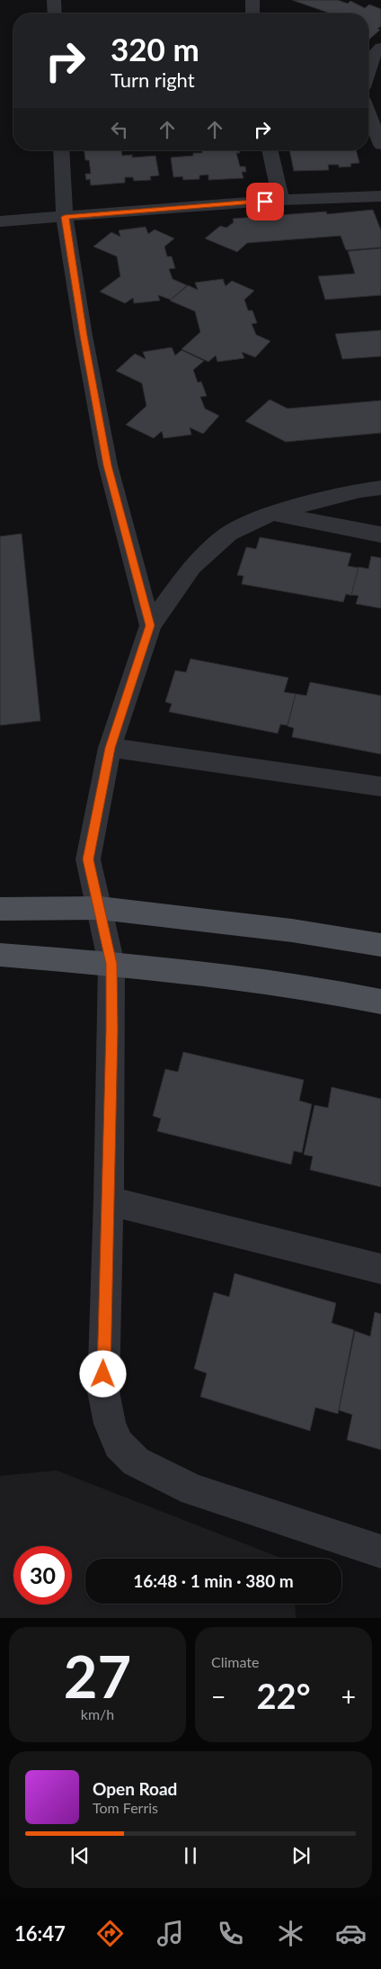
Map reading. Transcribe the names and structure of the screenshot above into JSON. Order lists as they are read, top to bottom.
{
  "page": {
    "turn": ["320 m", "Turn right"],
    "limit": "30",
    "trip": "16:48 · 1 min · 380 m",
    "tile": [
      ["27", "km/h"],
      "Climate"
    ],
    "heat": ["−", "22°", "+"],
    "song": ["Open Road", "Tom Ferris"],
    "tabs": "16:47"
  }
}
